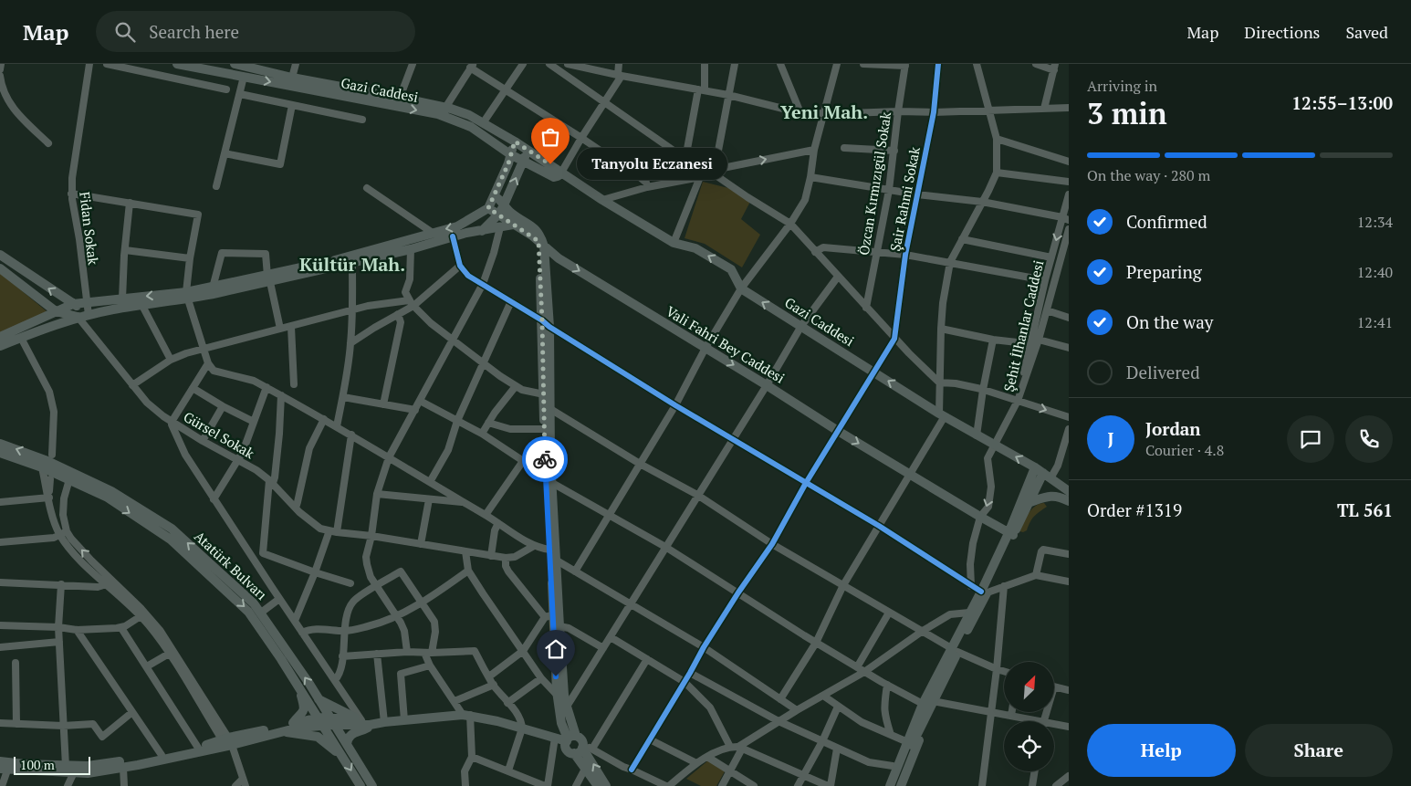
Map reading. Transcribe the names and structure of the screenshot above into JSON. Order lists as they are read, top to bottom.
{
  "streets": {
    "main road": ["Gazi Caddesi", "Vali Fahri Bey Caddesi", "Atatürk Bulvarı"],
    "street": [
      "Özcan Kırmızıgül Sokak",
      "Şair Rahmi Sokak",
      "Fidan Sokak",
      "Şehit İlhanlar Caddesi",
      "Gürsel Sokak"
    ]
  },
  "crossings": [
    ["Gazi Caddesi", "Şehit İlhanlar Caddesi"],
    ["Şehit İlhanlar Caddesi", "Vali Fahri Bey Caddesi"]
  ],
  "one_way": ["Vali Fahri Bey Caddesi"],
  "districts": ["Yeni Mah.", "Kültür Mah."],
  "places": ["Tanyolu Eczanesi"],
  "scale_bar": "100 m",
  "north": "top right",
  "page": {
    "header": "Map",
    "search": "Search here",
    "nav": ["Map", "Directions", "Saved"],
    "heading": ["3 min", "Arriving in", "12:55–13:00"],
    "panel": [
      "Jordan",
      "Courier · 4.8",
      "Order #1319",
      "TL 561"
    ],
    "bar": "On the way · 280 m",
    "bubble": "Tanyolu Eczanesi",
    "list": [
      ["Confirmed", "12:34"],
      ["Preparing", "12:40"],
      ["On the way", "12:41"],
      "Delivered"
    ],
    "round": "J",
    "buttons": ["Help", "Share"],
    "scale": "100 m"
  }
}
